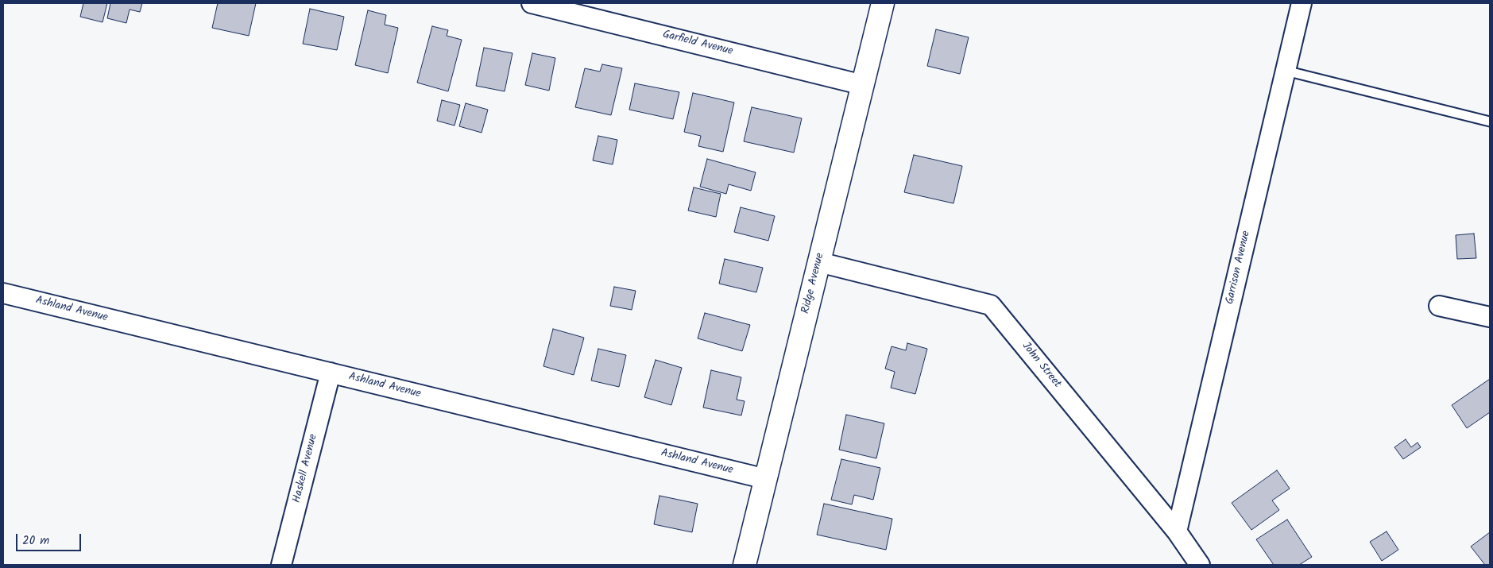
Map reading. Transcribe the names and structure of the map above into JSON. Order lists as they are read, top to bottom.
{
  "streets": {
    "street": [
      "Garfield Avenue",
      "Garrison Avenue",
      "Ridge Avenue",
      "Ashland Avenue",
      "John Street",
      "Haskell Avenue"
    ]
  },
  "crossings": [
    ["Garfield Avenue", "Ridge Avenue"],
    ["Garrison Avenue", "John Street"],
    ["Ridge Avenue", "Ashland Avenue"],
    ["Ridge Avenue", "John Street"],
    ["Ashland Avenue", "Haskell Avenue"]
  ],
  "scale_bar": "20 m"
}
